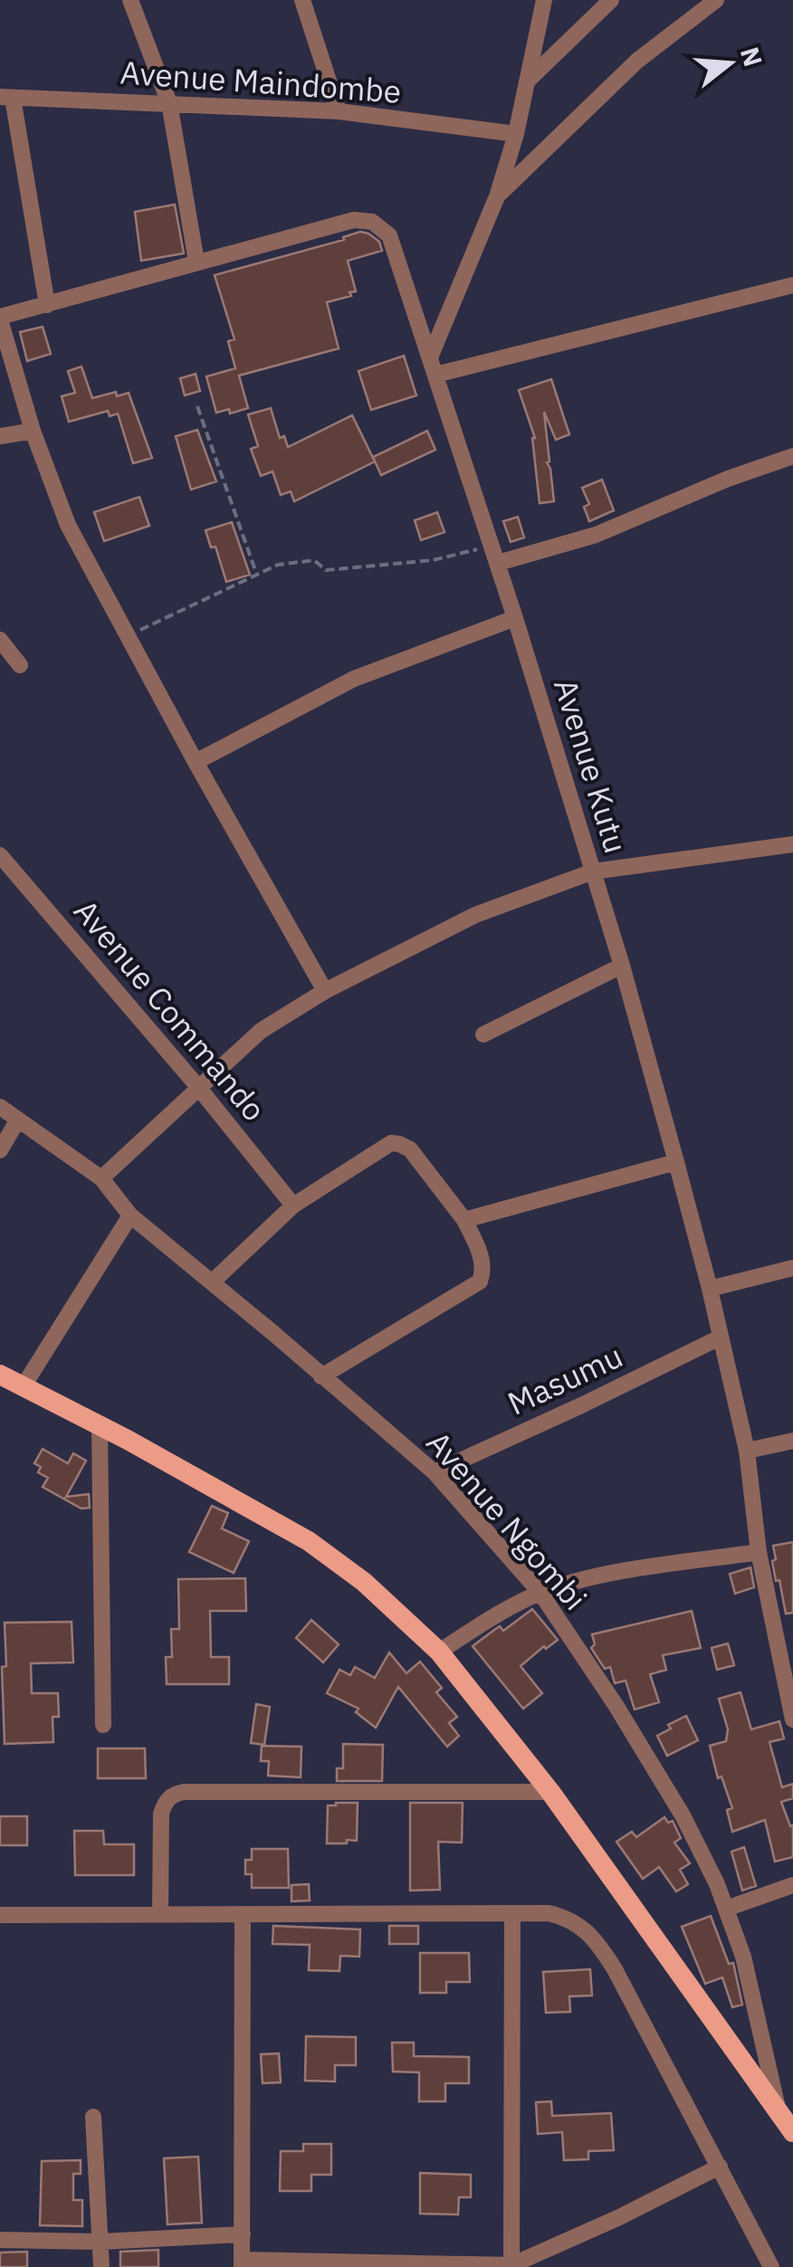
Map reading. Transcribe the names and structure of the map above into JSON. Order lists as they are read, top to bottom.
{
  "streets": {
    "street": [
      "Avenue Maindombe",
      "Avenue Kutu",
      "Avenue Commando",
      "Masumu",
      "Avenue Ngombi"
    ]
  },
  "crossings": [
    ["Avenue Kutu", "Masumu"],
    ["Masumu", "Avenue Ngombi"]
  ],
  "north": "right"
}
